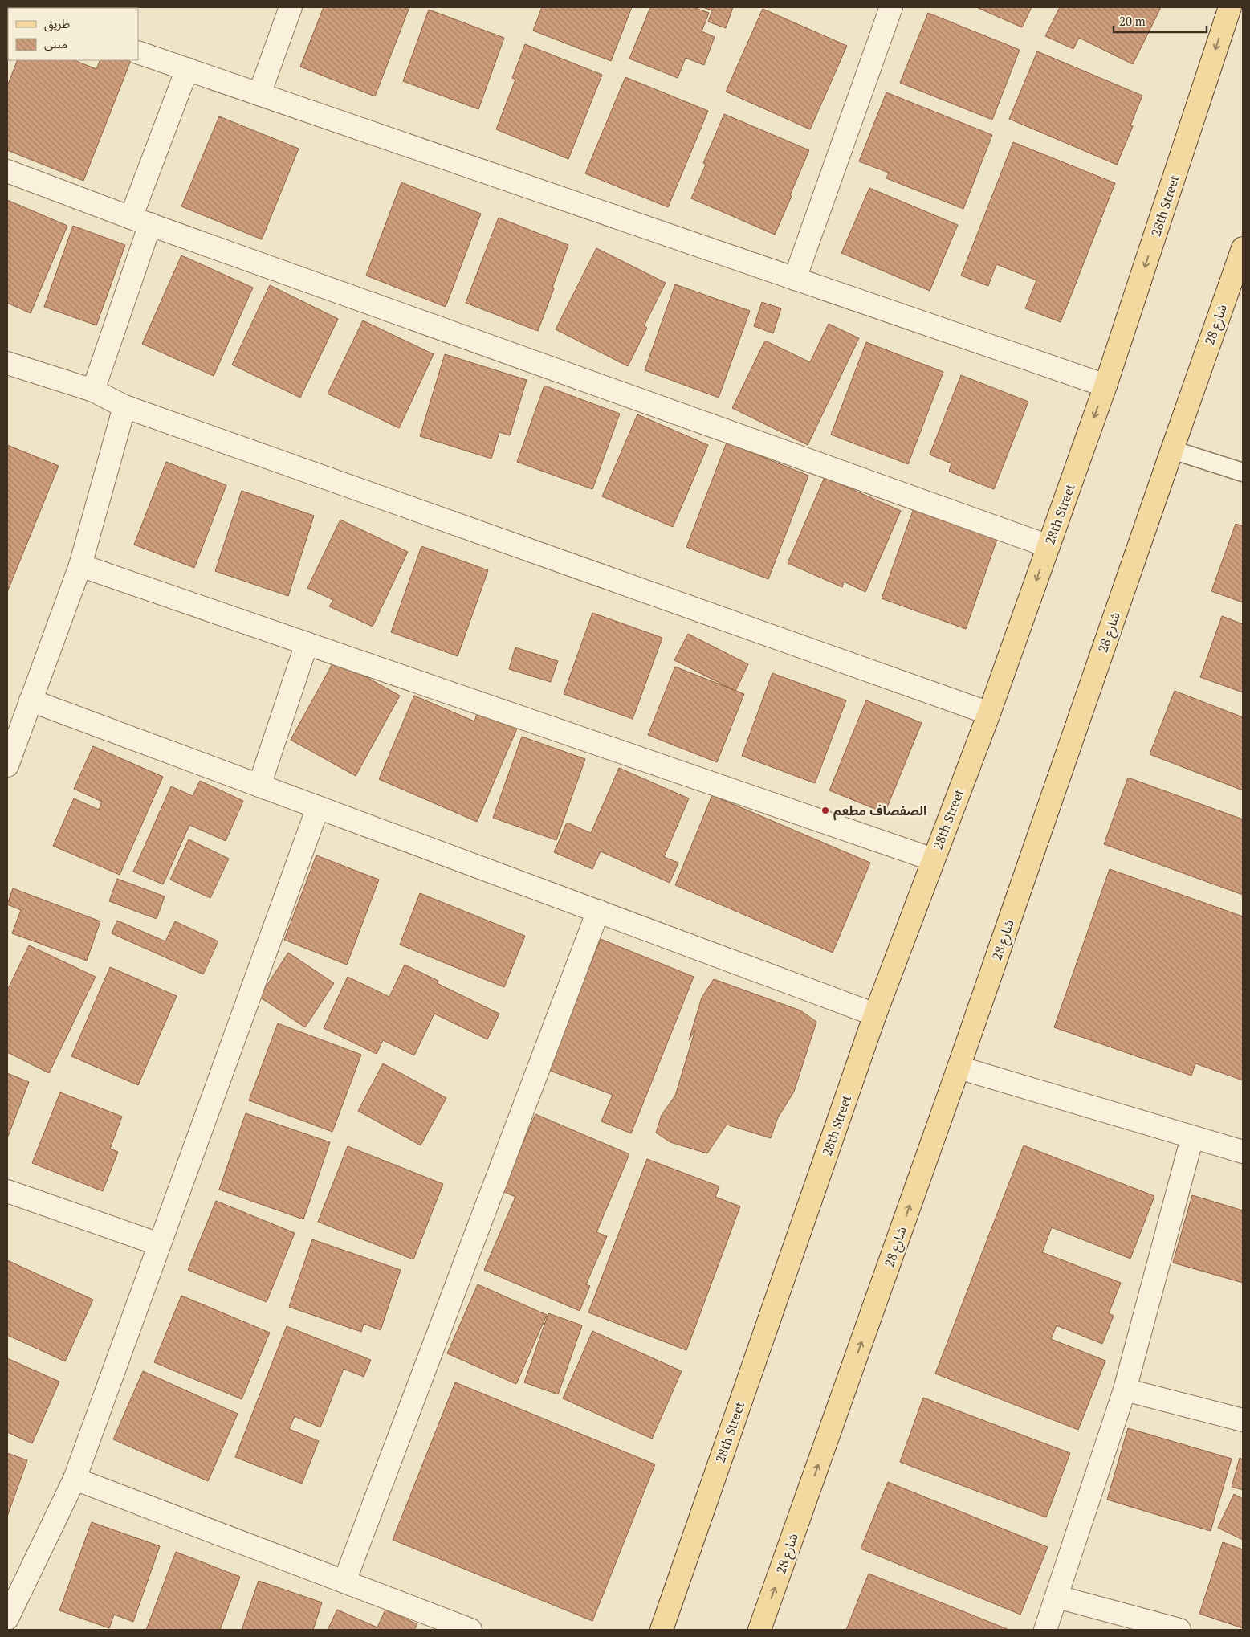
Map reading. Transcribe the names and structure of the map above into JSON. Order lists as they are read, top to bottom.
{
  "streets": {
    "main road": ["28th Street", "شارع 28"]
  },
  "one_way": ["28th Street", "شارع 28"],
  "places": ["الصفصاف مطعم"],
  "legend": ["طريق", "مبنى"],
  "scale_bar": "20 m"
}
